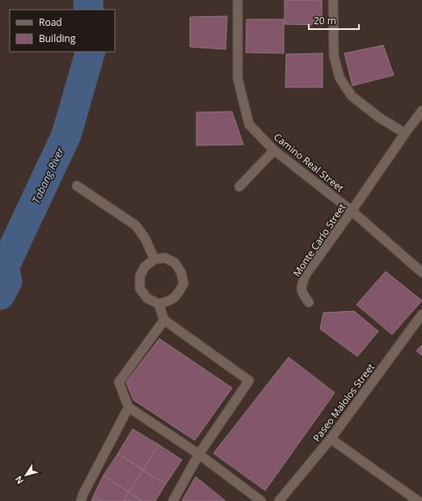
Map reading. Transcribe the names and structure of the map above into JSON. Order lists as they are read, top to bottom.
{
  "streets": {
    "street": ["Camino Real Street", "Monte Carlo Street", "Paseo Malolos Street"]
  },
  "crossings": [
    ["Camino Real Street", "Monte Carlo Street"]
  ],
  "water": ["Tabang River"],
  "legend": ["Road", "Building"],
  "scale_bar": "20 m",
  "north": "bottom left"
}
